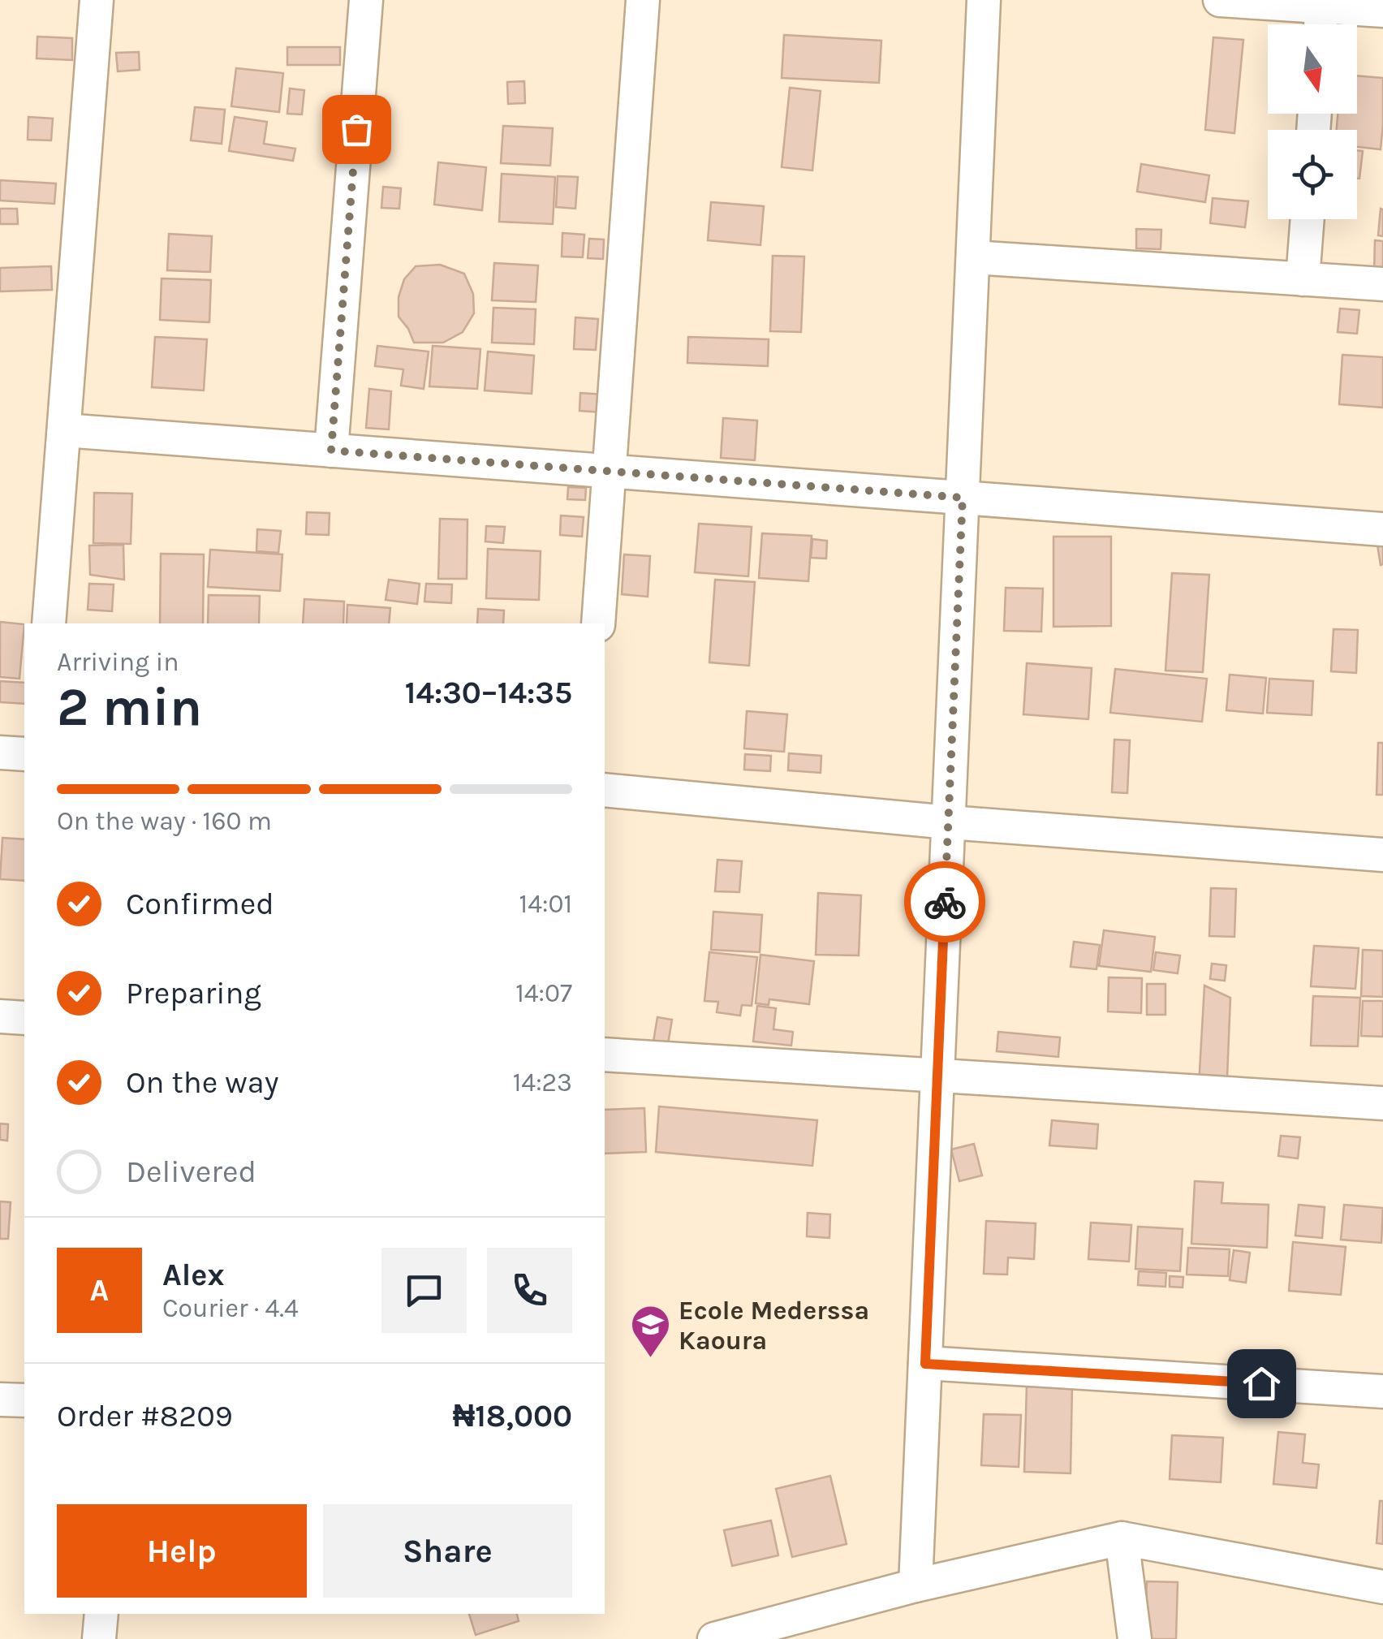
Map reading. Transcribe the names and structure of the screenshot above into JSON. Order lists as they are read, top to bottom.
{
  "places": {
    "school or university": ["Ecole Mederssa Kaoura"]
  },
  "north": "bottom",
  "page": {
    "heading": ["2 min", "Arriving in", "14:30–14:35"],
    "panel": [
      "Alex",
      "Courier · 4.4",
      "Order #8209",
      "₦18,000"
    ],
    "bar": "On the way · 160 m",
    "list": [
      ["Confirmed", "14:01"],
      ["Preparing", "14:07"],
      ["On the way", "14:23"],
      "Delivered"
    ],
    "round": "A",
    "buttons": ["Help", "Share"]
  }
}
